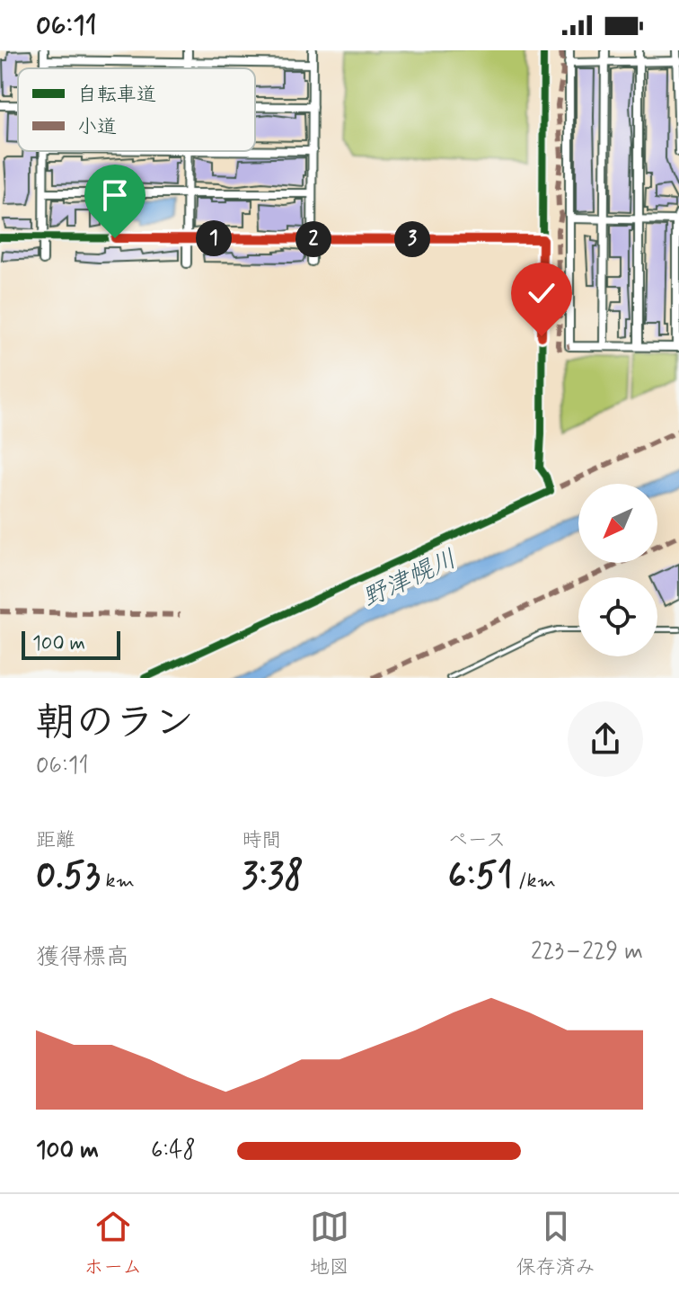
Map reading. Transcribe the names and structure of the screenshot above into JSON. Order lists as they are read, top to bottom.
{
  "water": ["野津幌川"],
  "legend": ["自転車道", "小道"],
  "scale_bar": "100 m",
  "north": "bottom left",
  "page": {
    "status": "06:11",
    "pins": ["1", "2", "3"],
    "scale": "100 m",
    "heading": ["朝のラン", "06:11"],
    "stats": [
      ["距離", "0.53 km"],
      ["時間", "3:38"],
      ["ペース", "6:51 /km"]
    ],
    "chart": ["獲得標高", "223–229 m"],
    "list": [
      {
        "name": "100 m",
        "note": "6:48"
      }
    ],
    "tabs": ["ホーム", "地図", "保存済み"]
  }
}
